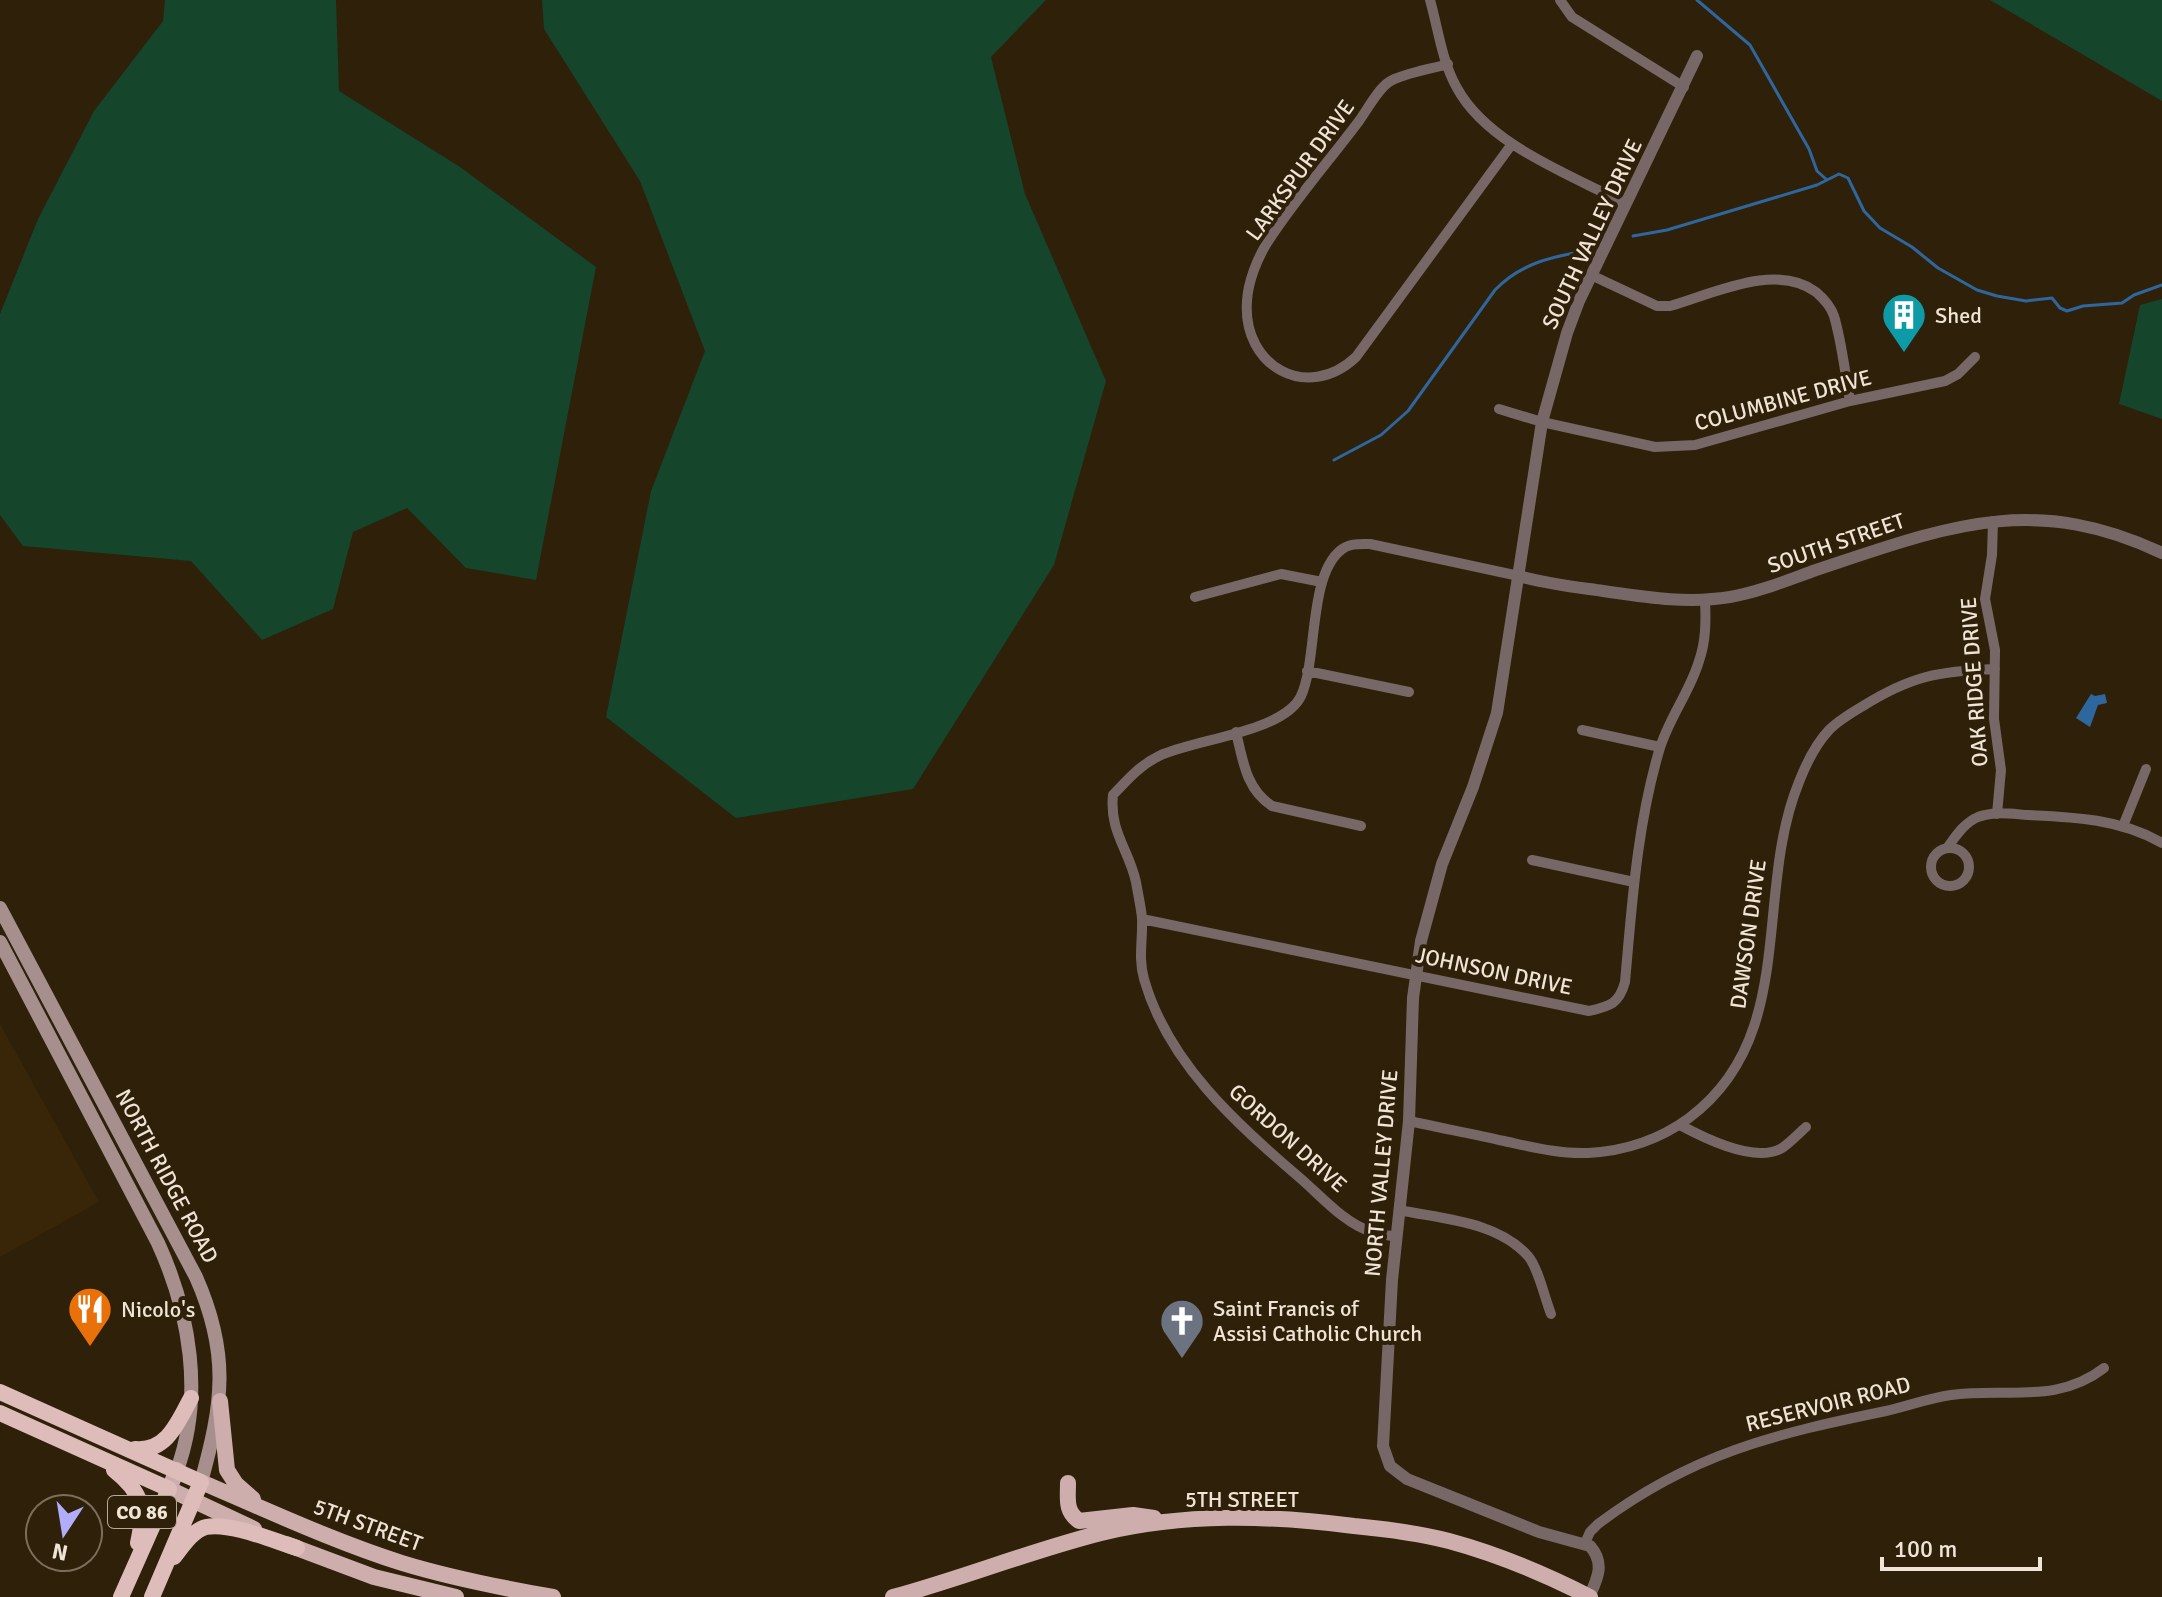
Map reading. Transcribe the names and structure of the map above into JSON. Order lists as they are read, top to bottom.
{
  "streets": {
    "highway": ["5TH STREET", "CO 86"],
    "main road": ["NORTH RIDGE ROAD"],
    "street": [
      "LARKSPUR DRIVE",
      "SOUTH VALLEY DRIVE",
      "COLUMBINE DRIVE",
      "SOUTH STREET",
      "OAK RIDGE DRIVE",
      "DAWSON DRIVE",
      "JOHNSON DRIVE",
      "GORDON DRIVE",
      "NORTH VALLEY DRIVE",
      "RESERVOIR ROAD"
    ]
  },
  "crossings": [
    ["SOUTH VALLEY DRIVE", "COLUMBINE DRIVE"],
    ["SOUTH VALLEY DRIVE", "SOUTH STREET"],
    ["SOUTH VALLEY DRIVE", "GORDON DRIVE"],
    ["SOUTH VALLEY DRIVE", "NORTH VALLEY DRIVE"],
    ["SOUTH STREET", "OAK RIDGE DRIVE"],
    ["SOUTH STREET", "JOHNSON DRIVE"],
    ["SOUTH STREET", "GORDON DRIVE"],
    ["SOUTH STREET", "NORTH VALLEY DRIVE"],
    ["OAK RIDGE DRIVE", "DAWSON DRIVE"],
    ["DAWSON DRIVE", "NORTH VALLEY DRIVE"],
    ["JOHNSON DRIVE", "GORDON DRIVE"],
    ["JOHNSON DRIVE", "NORTH VALLEY DRIVE"],
    ["GORDON DRIVE", "NORTH VALLEY DRIVE"],
    ["NORTH VALLEY DRIVE", "RESERVOIR ROAD"],
    ["NORTH RIDGE ROAD", "5TH STREET"],
    ["NORTH RIDGE ROAD", "CO 86"],
    ["5TH STREET", "CO 86"]
  ],
  "places": {
    "building": ["Shed"],
    "restaurant": ["Nicolo's"],
    "church": ["Saint Francis of Assisi Catholic Church"]
  },
  "scale_bar": "100 m",
  "north": "bottom"
}
